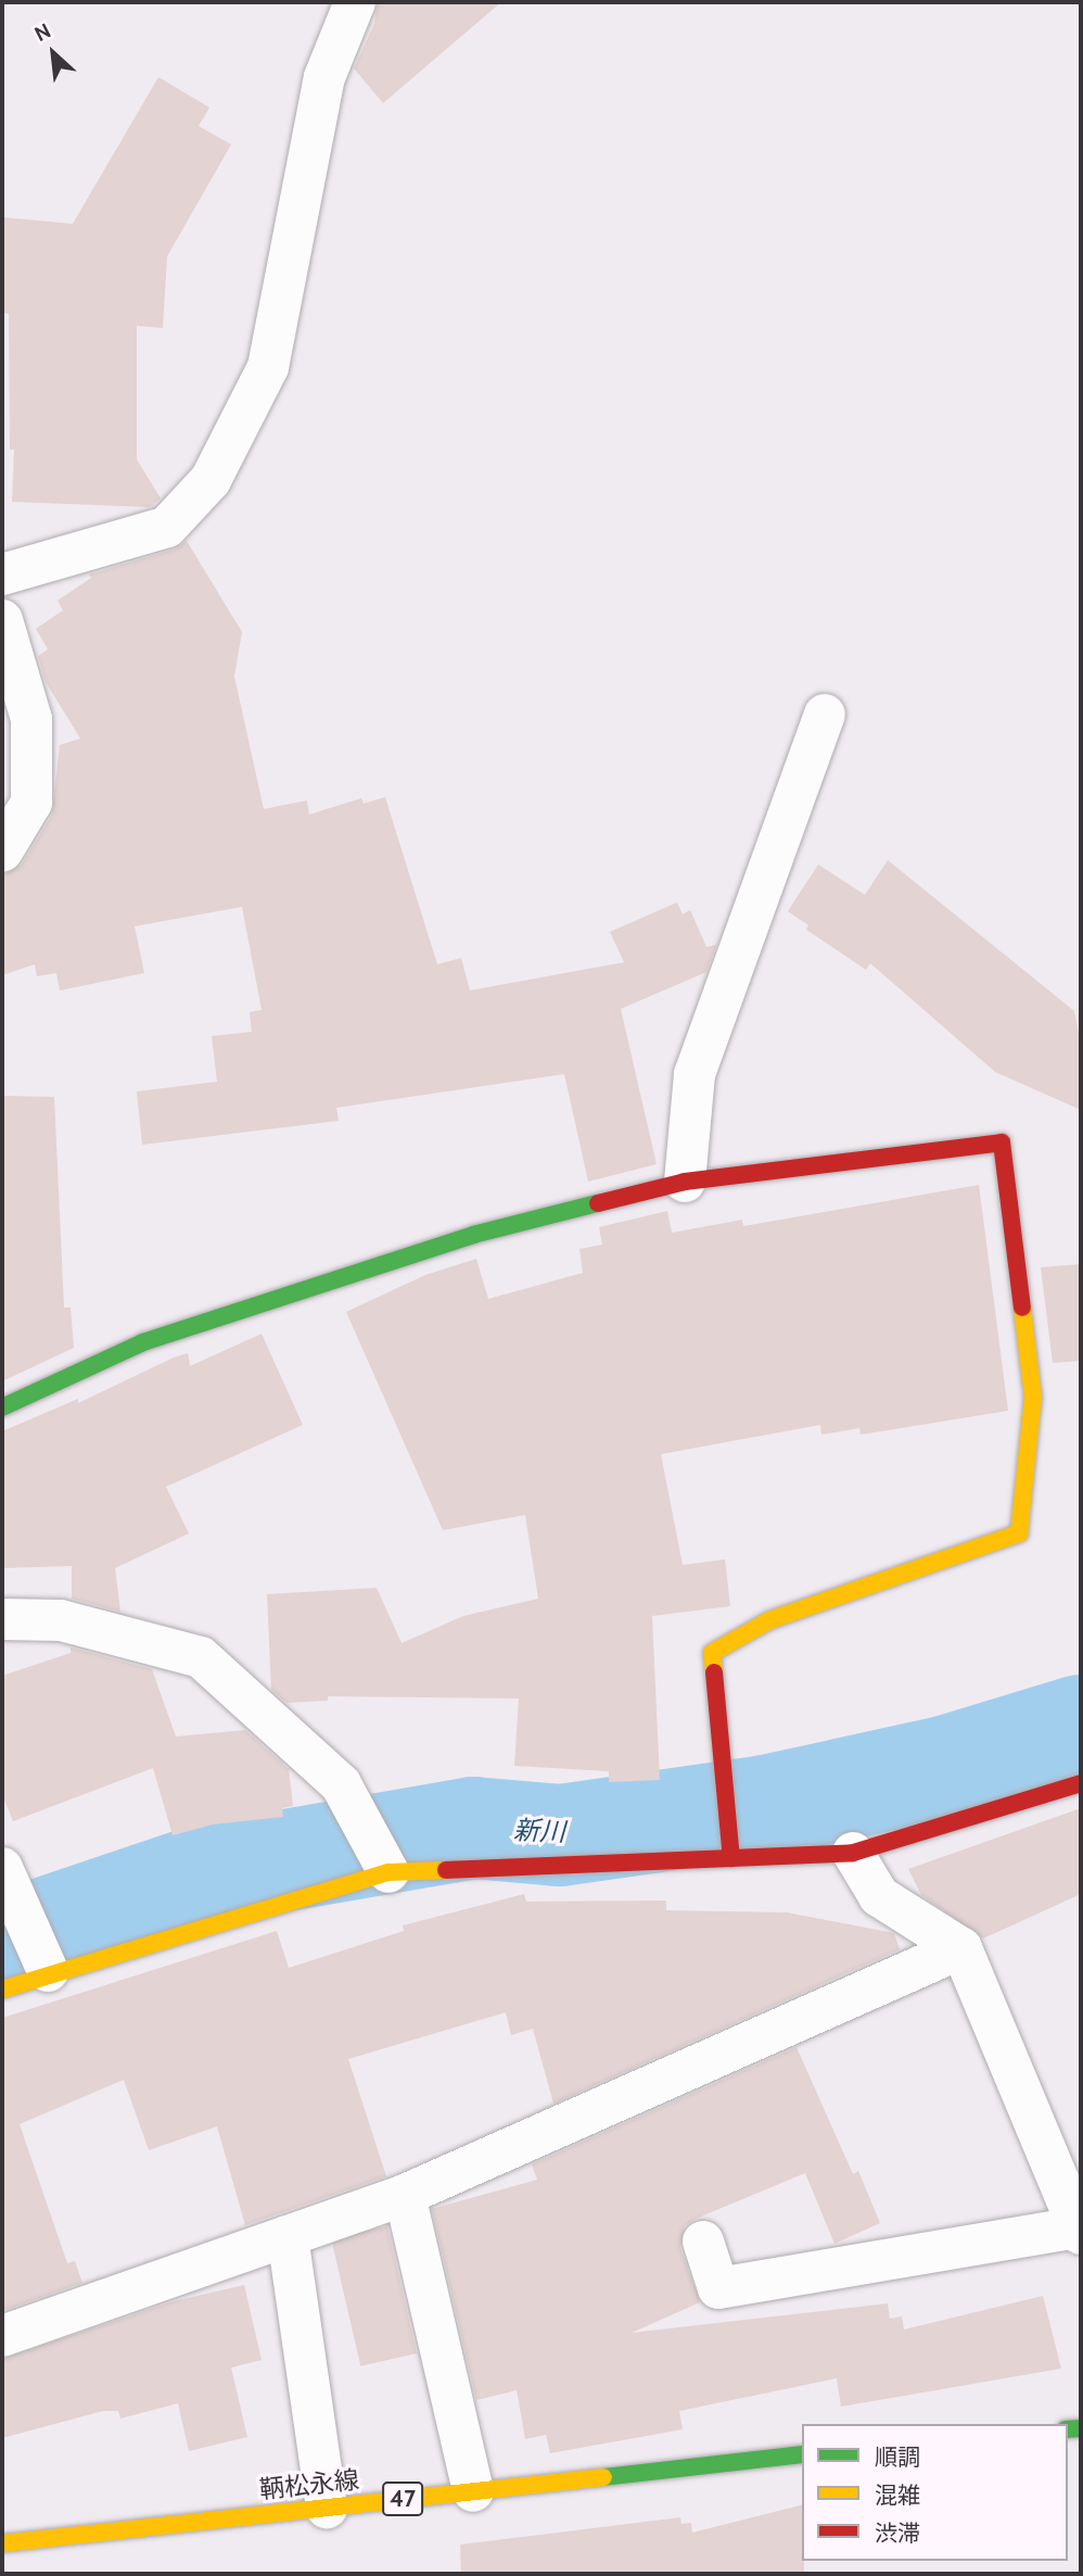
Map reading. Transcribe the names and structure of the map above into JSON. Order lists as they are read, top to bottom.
{
  "streets": {
    "street": ["鞆松永線", "47"]
  },
  "water": ["新川"],
  "legend": ["順調", "混雑", "渋滞"],
  "north": "top left"
}
